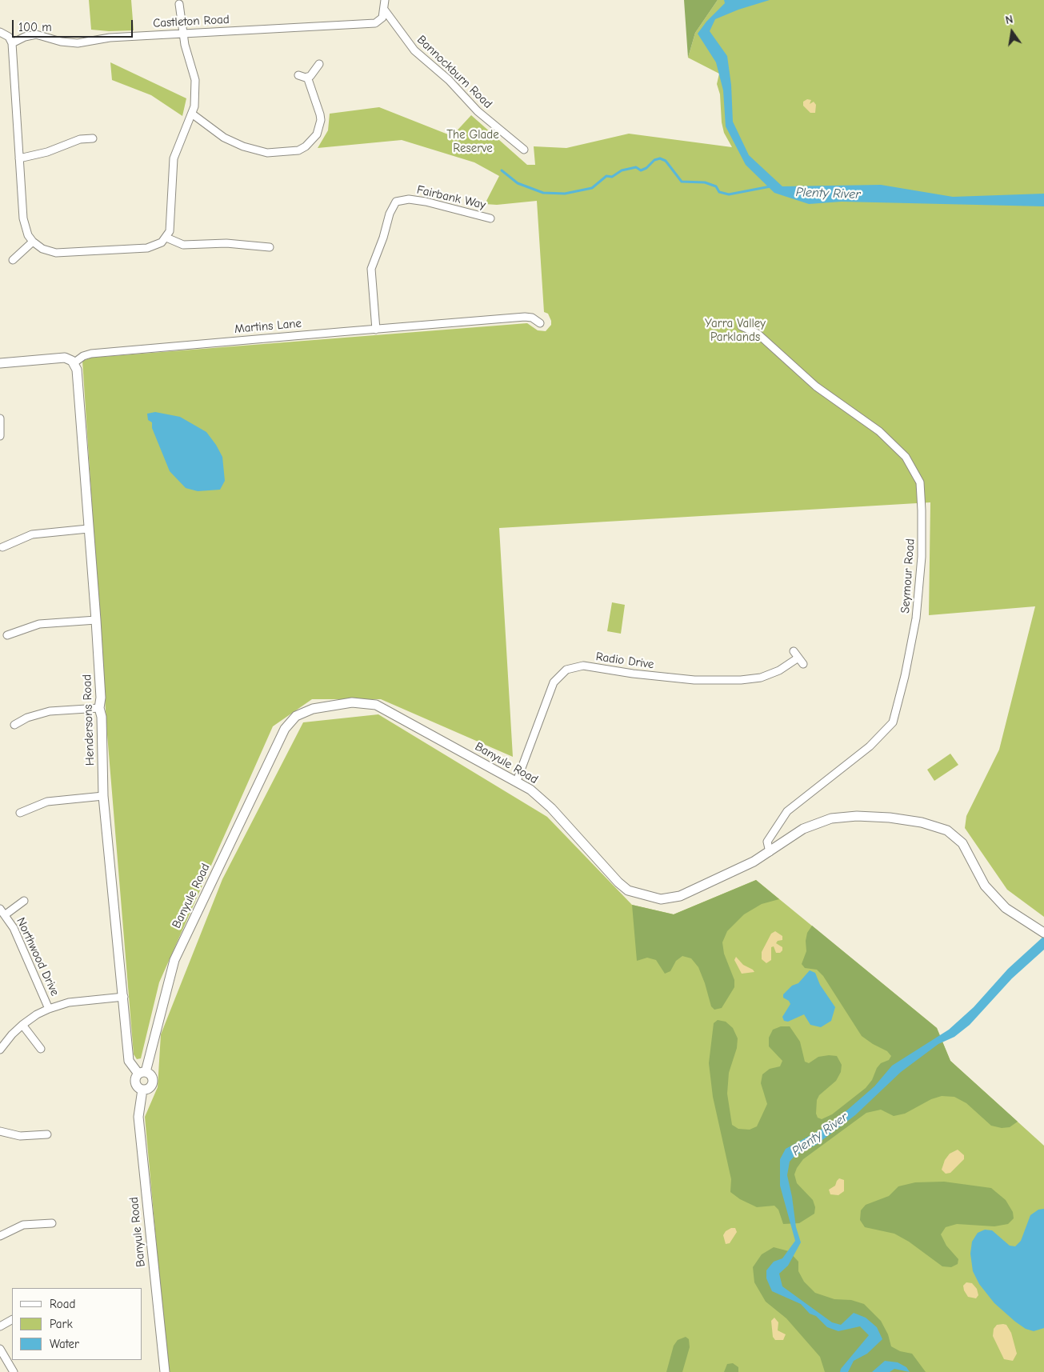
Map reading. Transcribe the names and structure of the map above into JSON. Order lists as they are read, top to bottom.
{
  "streets": {
    "street": [
      "Castleton Road",
      "Bannockburn Road",
      "Fairbank Way",
      "Martins Lane",
      "Seymour Road",
      "Radio Drive",
      "Hendersons Road",
      "Banyule Road",
      "Northwood Drive"
    ]
  },
  "crossings": [
    ["Castleton Road", "Bannockburn Road"],
    ["Fairbank Way", "Martins Lane"],
    ["Martins Lane", "Hendersons Road"],
    ["Seymour Road", "Banyule Road"],
    ["Radio Drive", "Banyule Road"],
    ["Hendersons Road", "Banyule Road"]
  ],
  "water": ["Plenty River"],
  "parks": ["The Glade Reserve", "Yarra Valley Parklands"],
  "legend": ["Road", "Park", "Water"],
  "scale_bar": "100 m",
  "north": "top"
}
